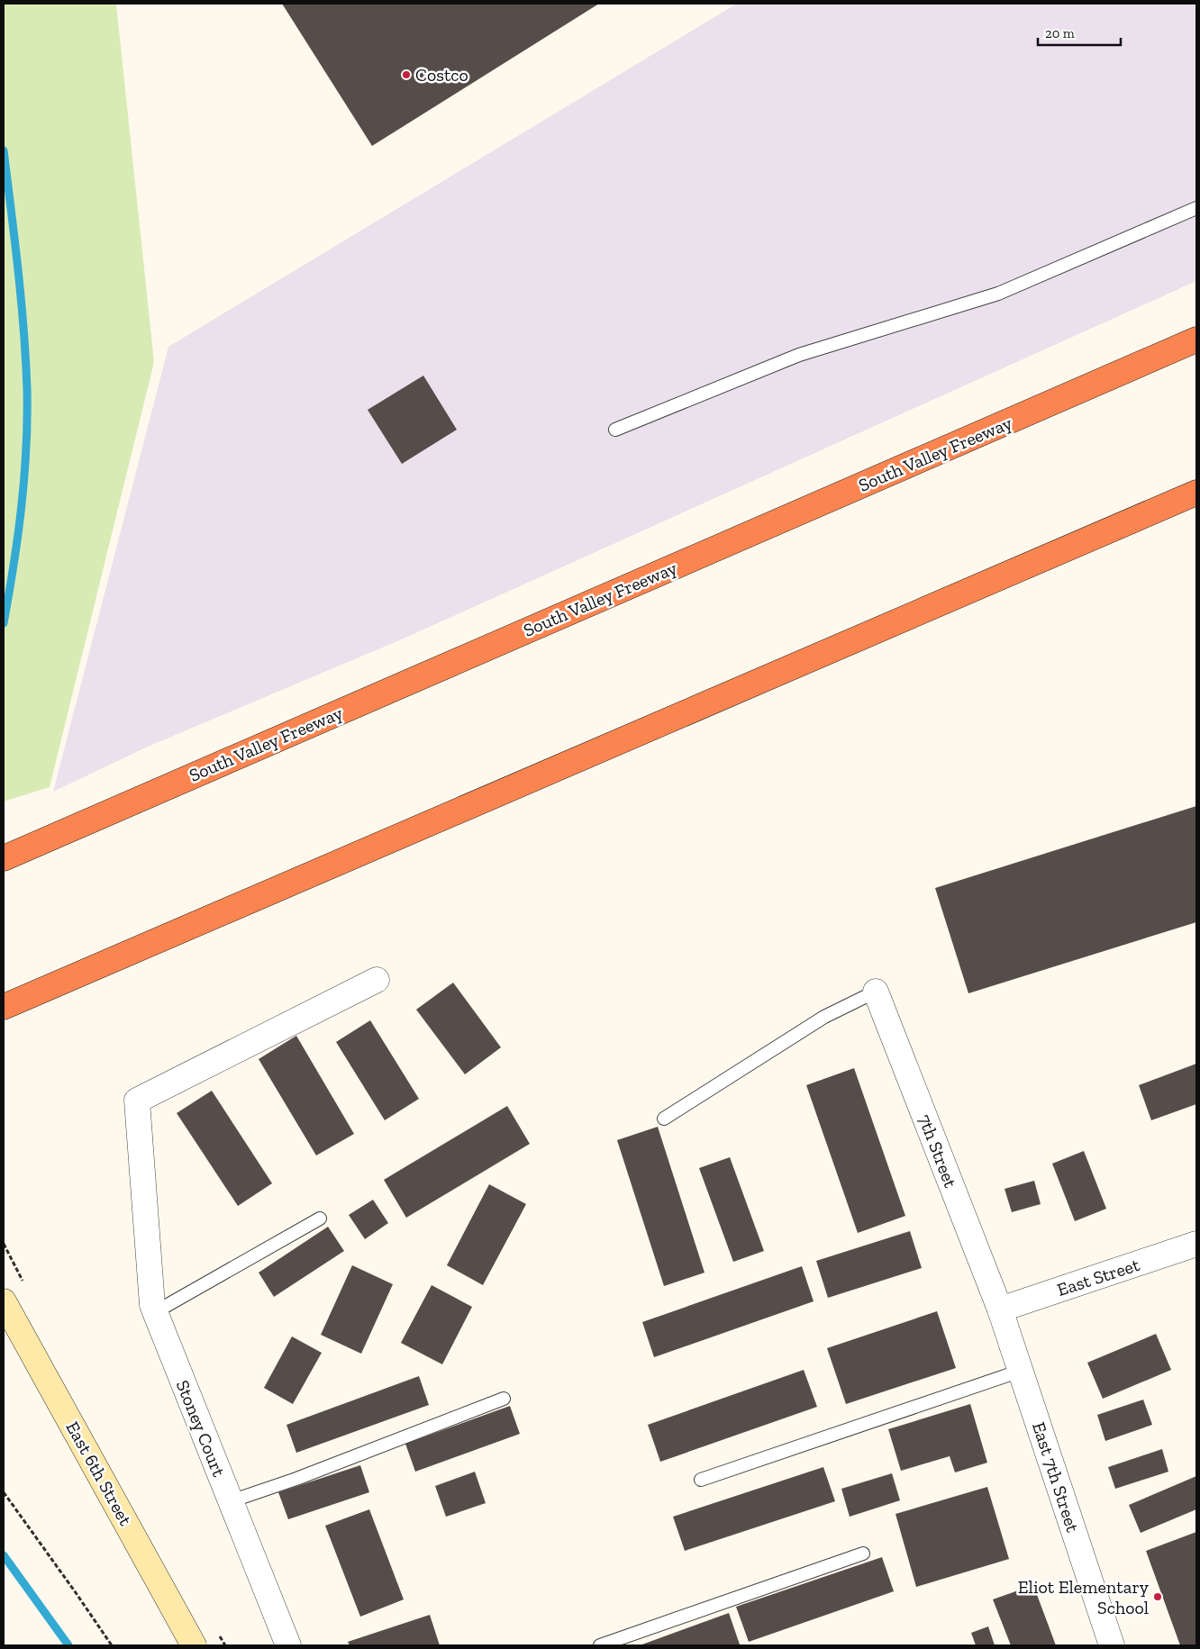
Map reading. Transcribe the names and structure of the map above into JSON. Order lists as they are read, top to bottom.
{
  "streets": {
    "highway": ["South Valley Freeway"],
    "street": [
      "7th Street",
      "East Street",
      "Stoney Court",
      "East 6th Street",
      "East 7th Street"
    ]
  },
  "crossings": [
    ["7th Street", "East Street"],
    ["7th Street", "East 7th Street"],
    ["East Street", "East 7th Street"]
  ],
  "places": ["Costco", "Eliot Elementary School"],
  "scale_bar": "20 m"
}
